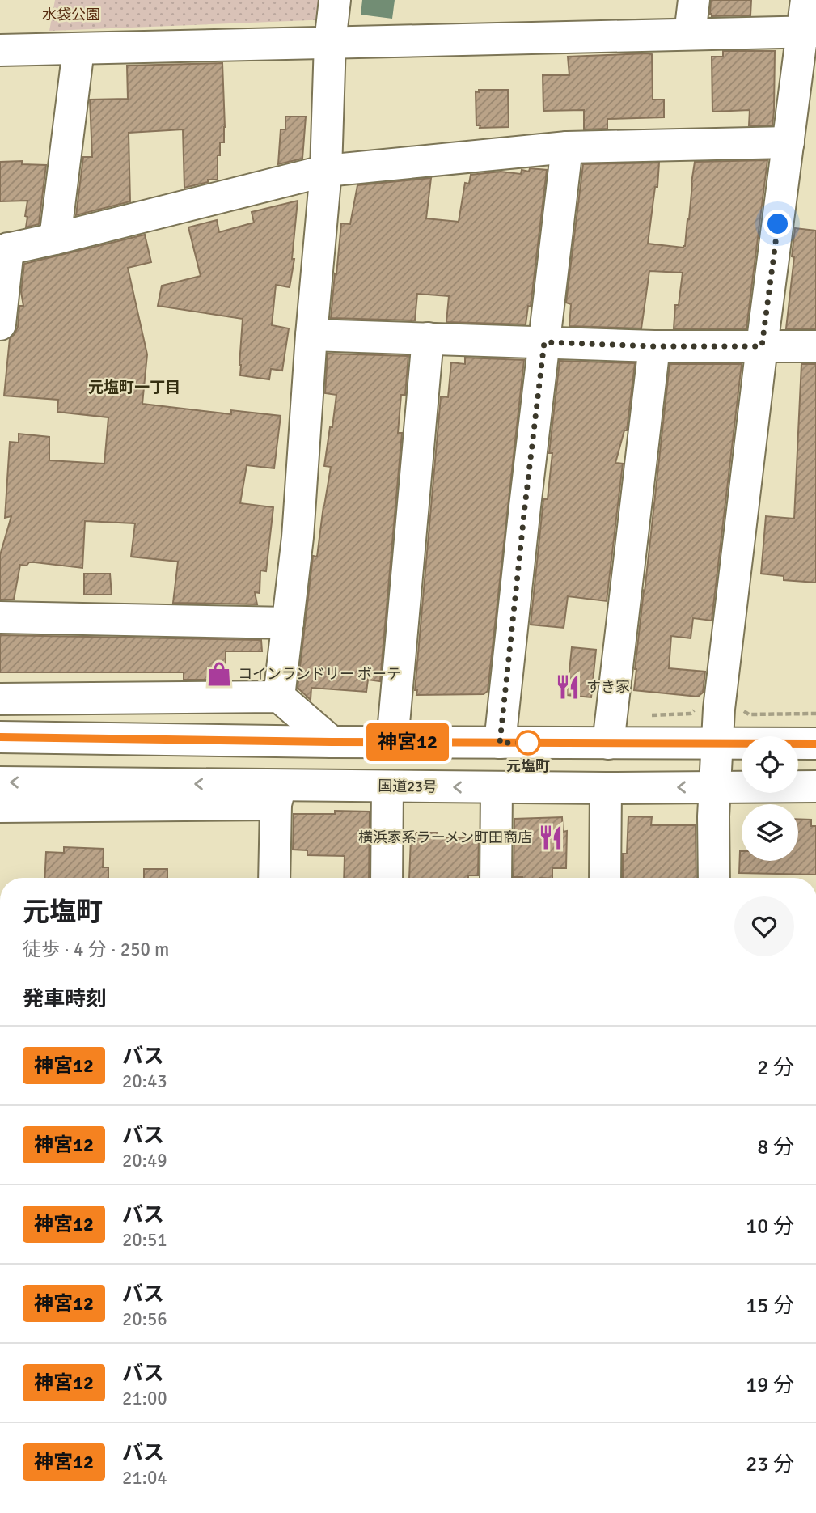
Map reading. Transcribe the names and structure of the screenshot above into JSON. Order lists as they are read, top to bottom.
{
  "streets": {
    "main road": ["国道23号"]
  },
  "districts": ["元塩町一丁目"],
  "parks": ["水袋公園"],
  "places": {
    "shop": ["コインランドリー ボーテ"],
    "restaurant": ["すき家", "横浜家系ラーメン町田商店"],
    "other": ["元塩町"]
  },
  "lines": ["bus line 神宮12"],
  "page": {
    "on_map": "神宮12",
    "heading": [
      ["元塩町", "徒歩 · 4 分 · 250 m"],
      "発車時刻"
    ],
    "list": [
      {
        "mark": "神宮12",
        "name": "バス",
        "note": "20:43",
        "value": "2 分"
      },
      {
        "mark": "神宮12",
        "name": "バス",
        "note": "20:49",
        "value": "8 分"
      },
      {
        "mark": "神宮12",
        "name": "バス",
        "note": "20:51",
        "value": "10 分"
      },
      {
        "mark": "神宮12",
        "name": "バス",
        "note": "20:56",
        "value": "15 分"
      },
      {
        "mark": "神宮12",
        "name": "バス",
        "note": "21:00",
        "value": "19 分"
      },
      {
        "mark": "神宮12",
        "name": "バス",
        "note": "21:04",
        "value": "23 分"
      }
    ]
  }
}
